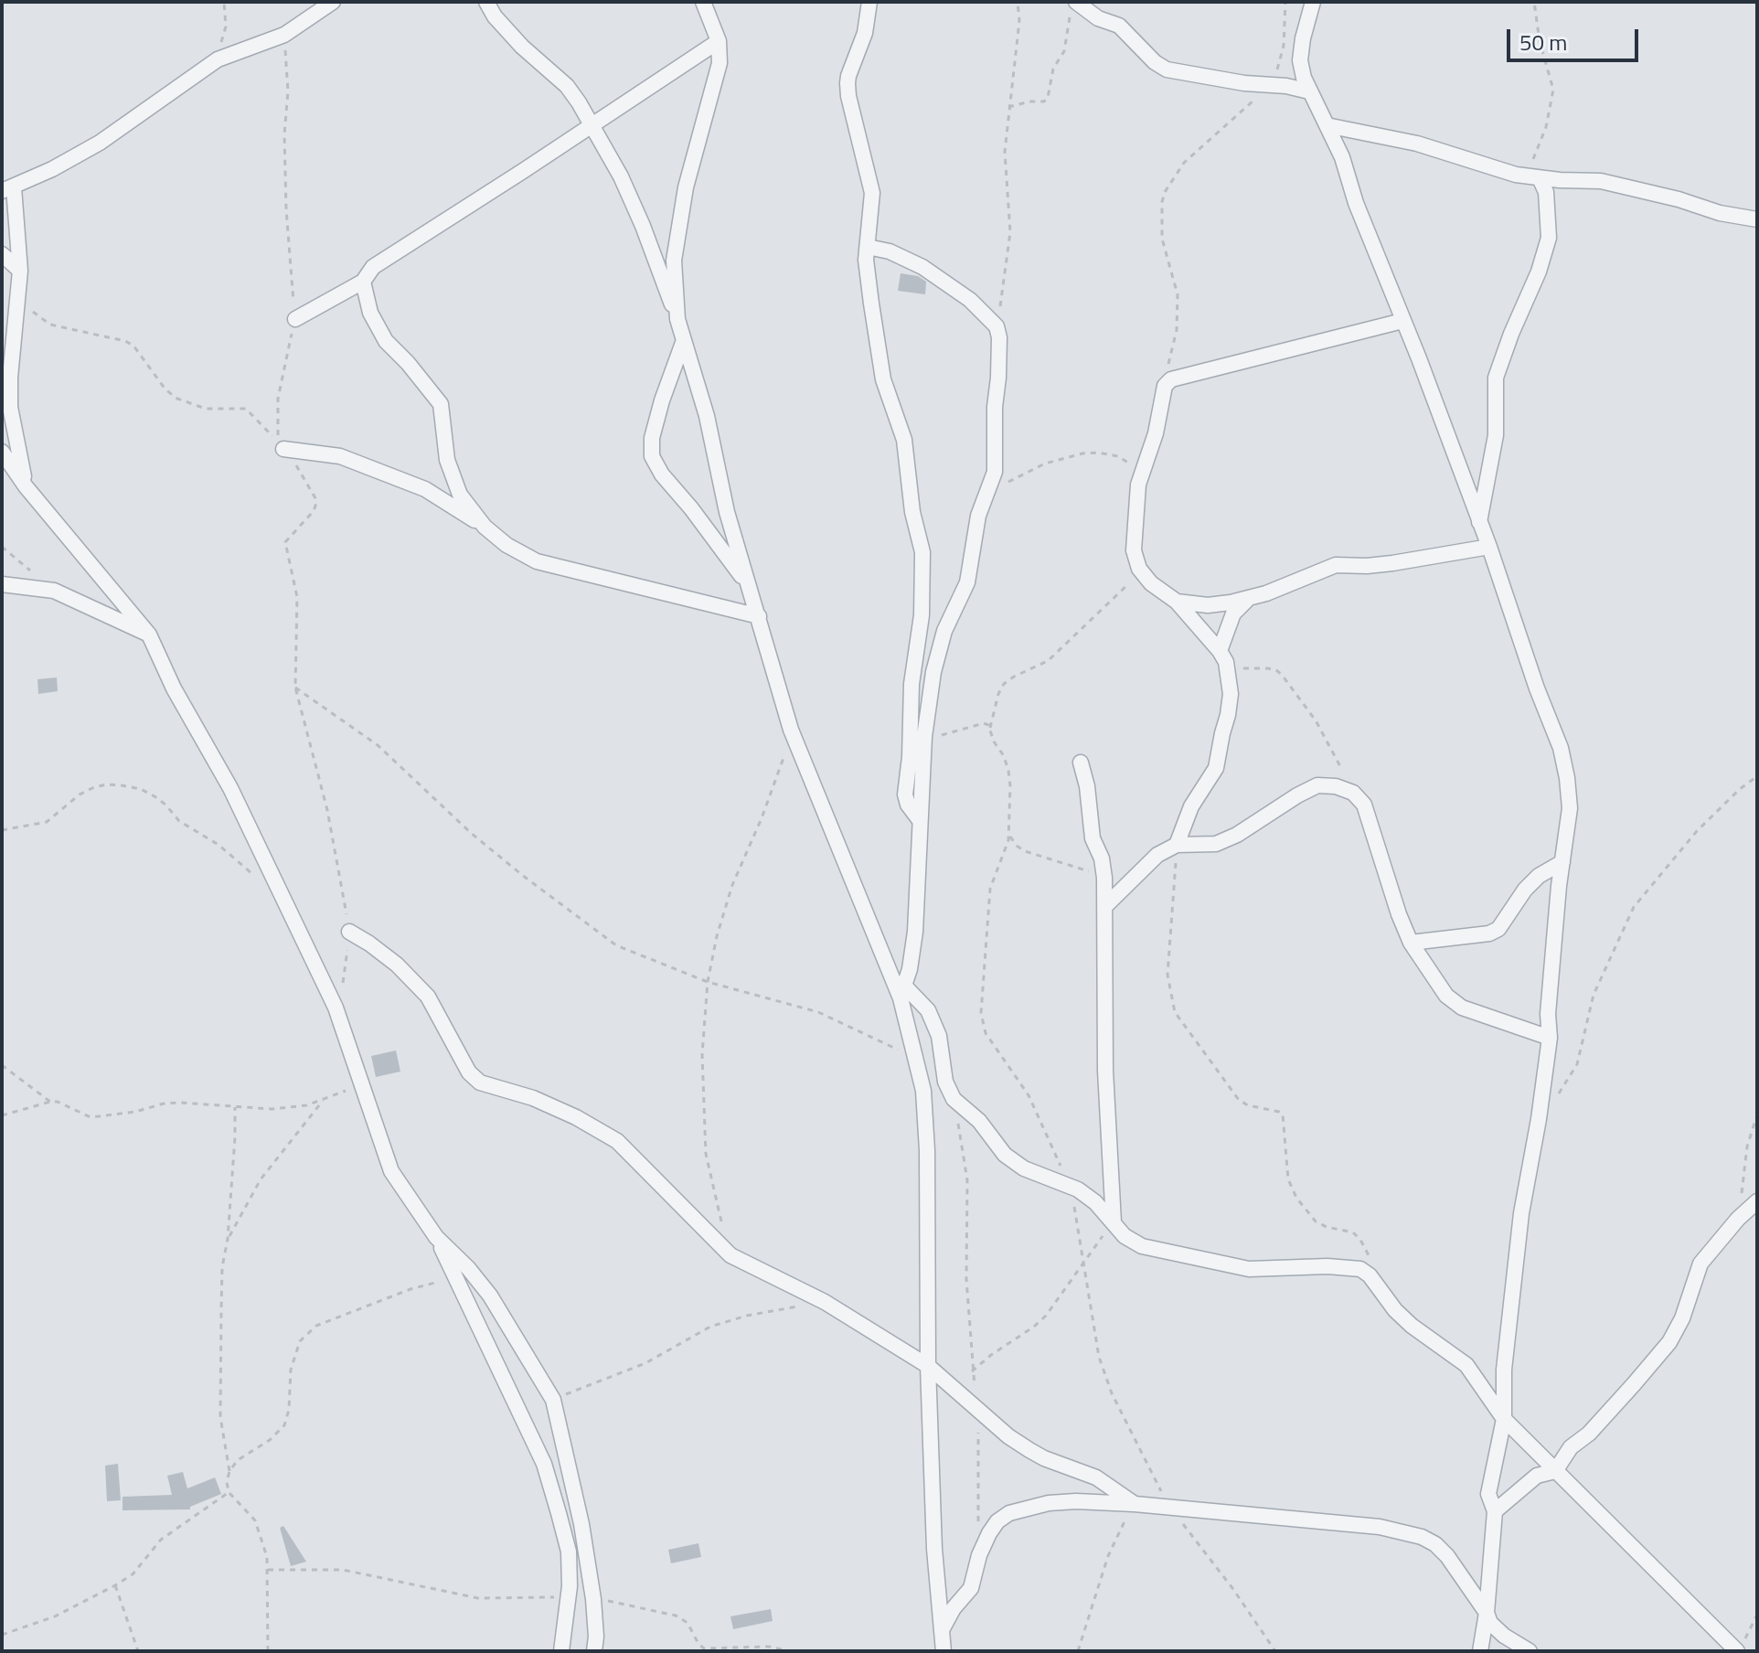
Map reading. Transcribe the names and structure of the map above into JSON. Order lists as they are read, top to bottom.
{
  "scale_bar": "50 m"
}
